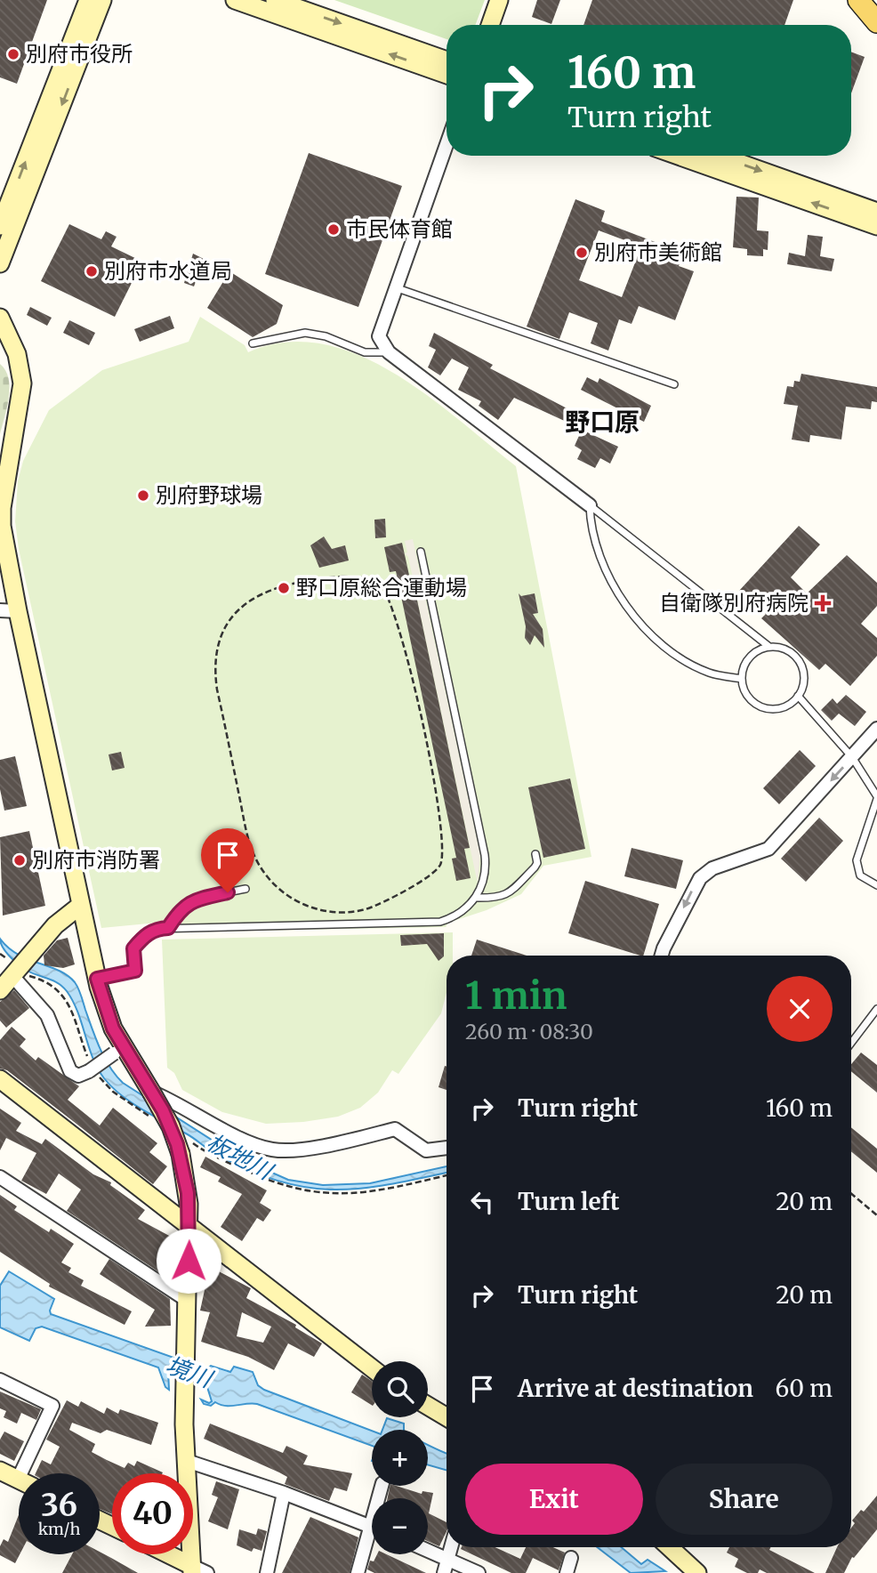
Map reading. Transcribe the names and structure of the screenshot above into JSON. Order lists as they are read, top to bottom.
{
  "districts": ["野口原"],
  "water": ["板地川", "境川"],
  "places": {
    "other": [
      "別府市役所",
      "市民体育館",
      "別府市美術館",
      "別府市水道局",
      "別府野球場",
      "野口原総合運動場",
      "別府市消防署"
    ],
    "health": ["自衛隊別府病院"]
  },
  "page": {
    "turn": ["160 m", "Turn right"],
    "heading": ["1 min", "260 m · 08:30"],
    "list": [
      {
        "name": "Turn right",
        "value": "160 m"
      },
      {
        "name": "Turn left",
        "value": "20 m"
      },
      {
        "name": "Turn right",
        "value": "20 m"
      },
      {
        "name": "Arrive at destination",
        "value": "60 m"
      }
    ],
    "map_buttons": ["+", "−"],
    "buttons": ["Exit", "Share"],
    "speed": "36 km/h",
    "limit": "40"
  }
}
